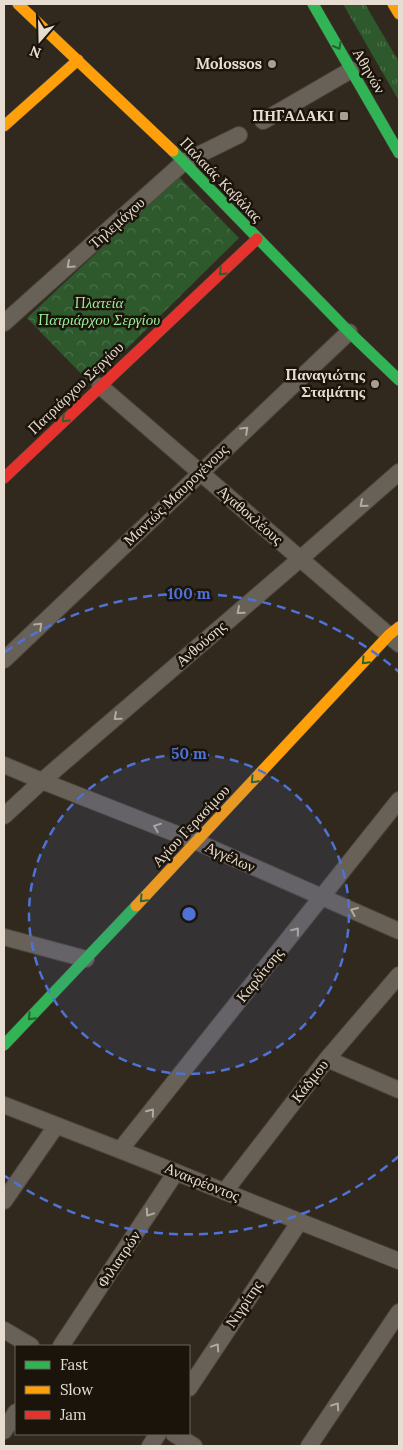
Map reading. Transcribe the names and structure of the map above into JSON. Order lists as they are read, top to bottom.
{
  "streets": {
    "main road": [
      "Αθηνών",
      "Παλαιάς Καβάλας",
      "Πατριάρχου Σεργίου",
      "Αγίου Γερασίμου"
    ],
    "street": [
      "Τηλεμάχου",
      "Μαντώς Μαυρογένους",
      "Αγαθοκλέους",
      "Ανθούσης",
      "Αγγέλων",
      "Καρδίτσης",
      "Κάδμου",
      "Ανακρέοντος",
      "Φιλιατρών",
      "Νιγρίτης"
    ]
  },
  "crossings": [
    ["Παλαιάς Καβάλας", "Τηλεμάχου"],
    ["Παλαιάς Καβάλας", "Πατριάρχου Σεργίου"],
    ["Παλαιάς Καβάλας", "Μαντώς Μαυρογένους"],
    ["Πατριάρχου Σεργίου", "Αγαθοκλέους"],
    ["Μαντώς Μαυρογένους", "Αγαθοκλέους"],
    ["Αγαθοκλέους", "Ανθούσης"],
    ["Αγαθοκλέους", "Αγίου Γερασίμου"],
    ["Ανθούσης", "Αγγέλων"],
    ["Αγίου Γερασίμου", "Αγγέλων"],
    ["Αγγέλων", "Καρδίτσης"],
    ["Καρδίτσης", "Ανακρέοντος"],
    ["Κάδμου", "Ανακρέοντος"],
    ["Ανακρέοντος", "Φιλιατρών"],
    ["Ανακρέοντος", "Νιγρίτης"]
  ],
  "one_way": [
    "Αθηνών",
    "Τηλεμάχου",
    "Πατριάρχου Σεργίου",
    "Μαντώς Μαυρογένους",
    "Ανθούσης",
    "Αγίου Γερασίμου",
    "Αγγέλων",
    "Καρδίτσης"
  ],
  "parks": ["Πλατεία Πατριάρχου Σεργίου"],
  "places": {
    "other": ["Molossos", "Παναγιώτης Σταμάτης"],
    "transit": ["ΠΗΓΑΔΑΚΙ"]
  },
  "legend": ["Fast", "Slow", "Jam"],
  "north": "bottom",
  "rings": ["100 m", "50 m"]
}
